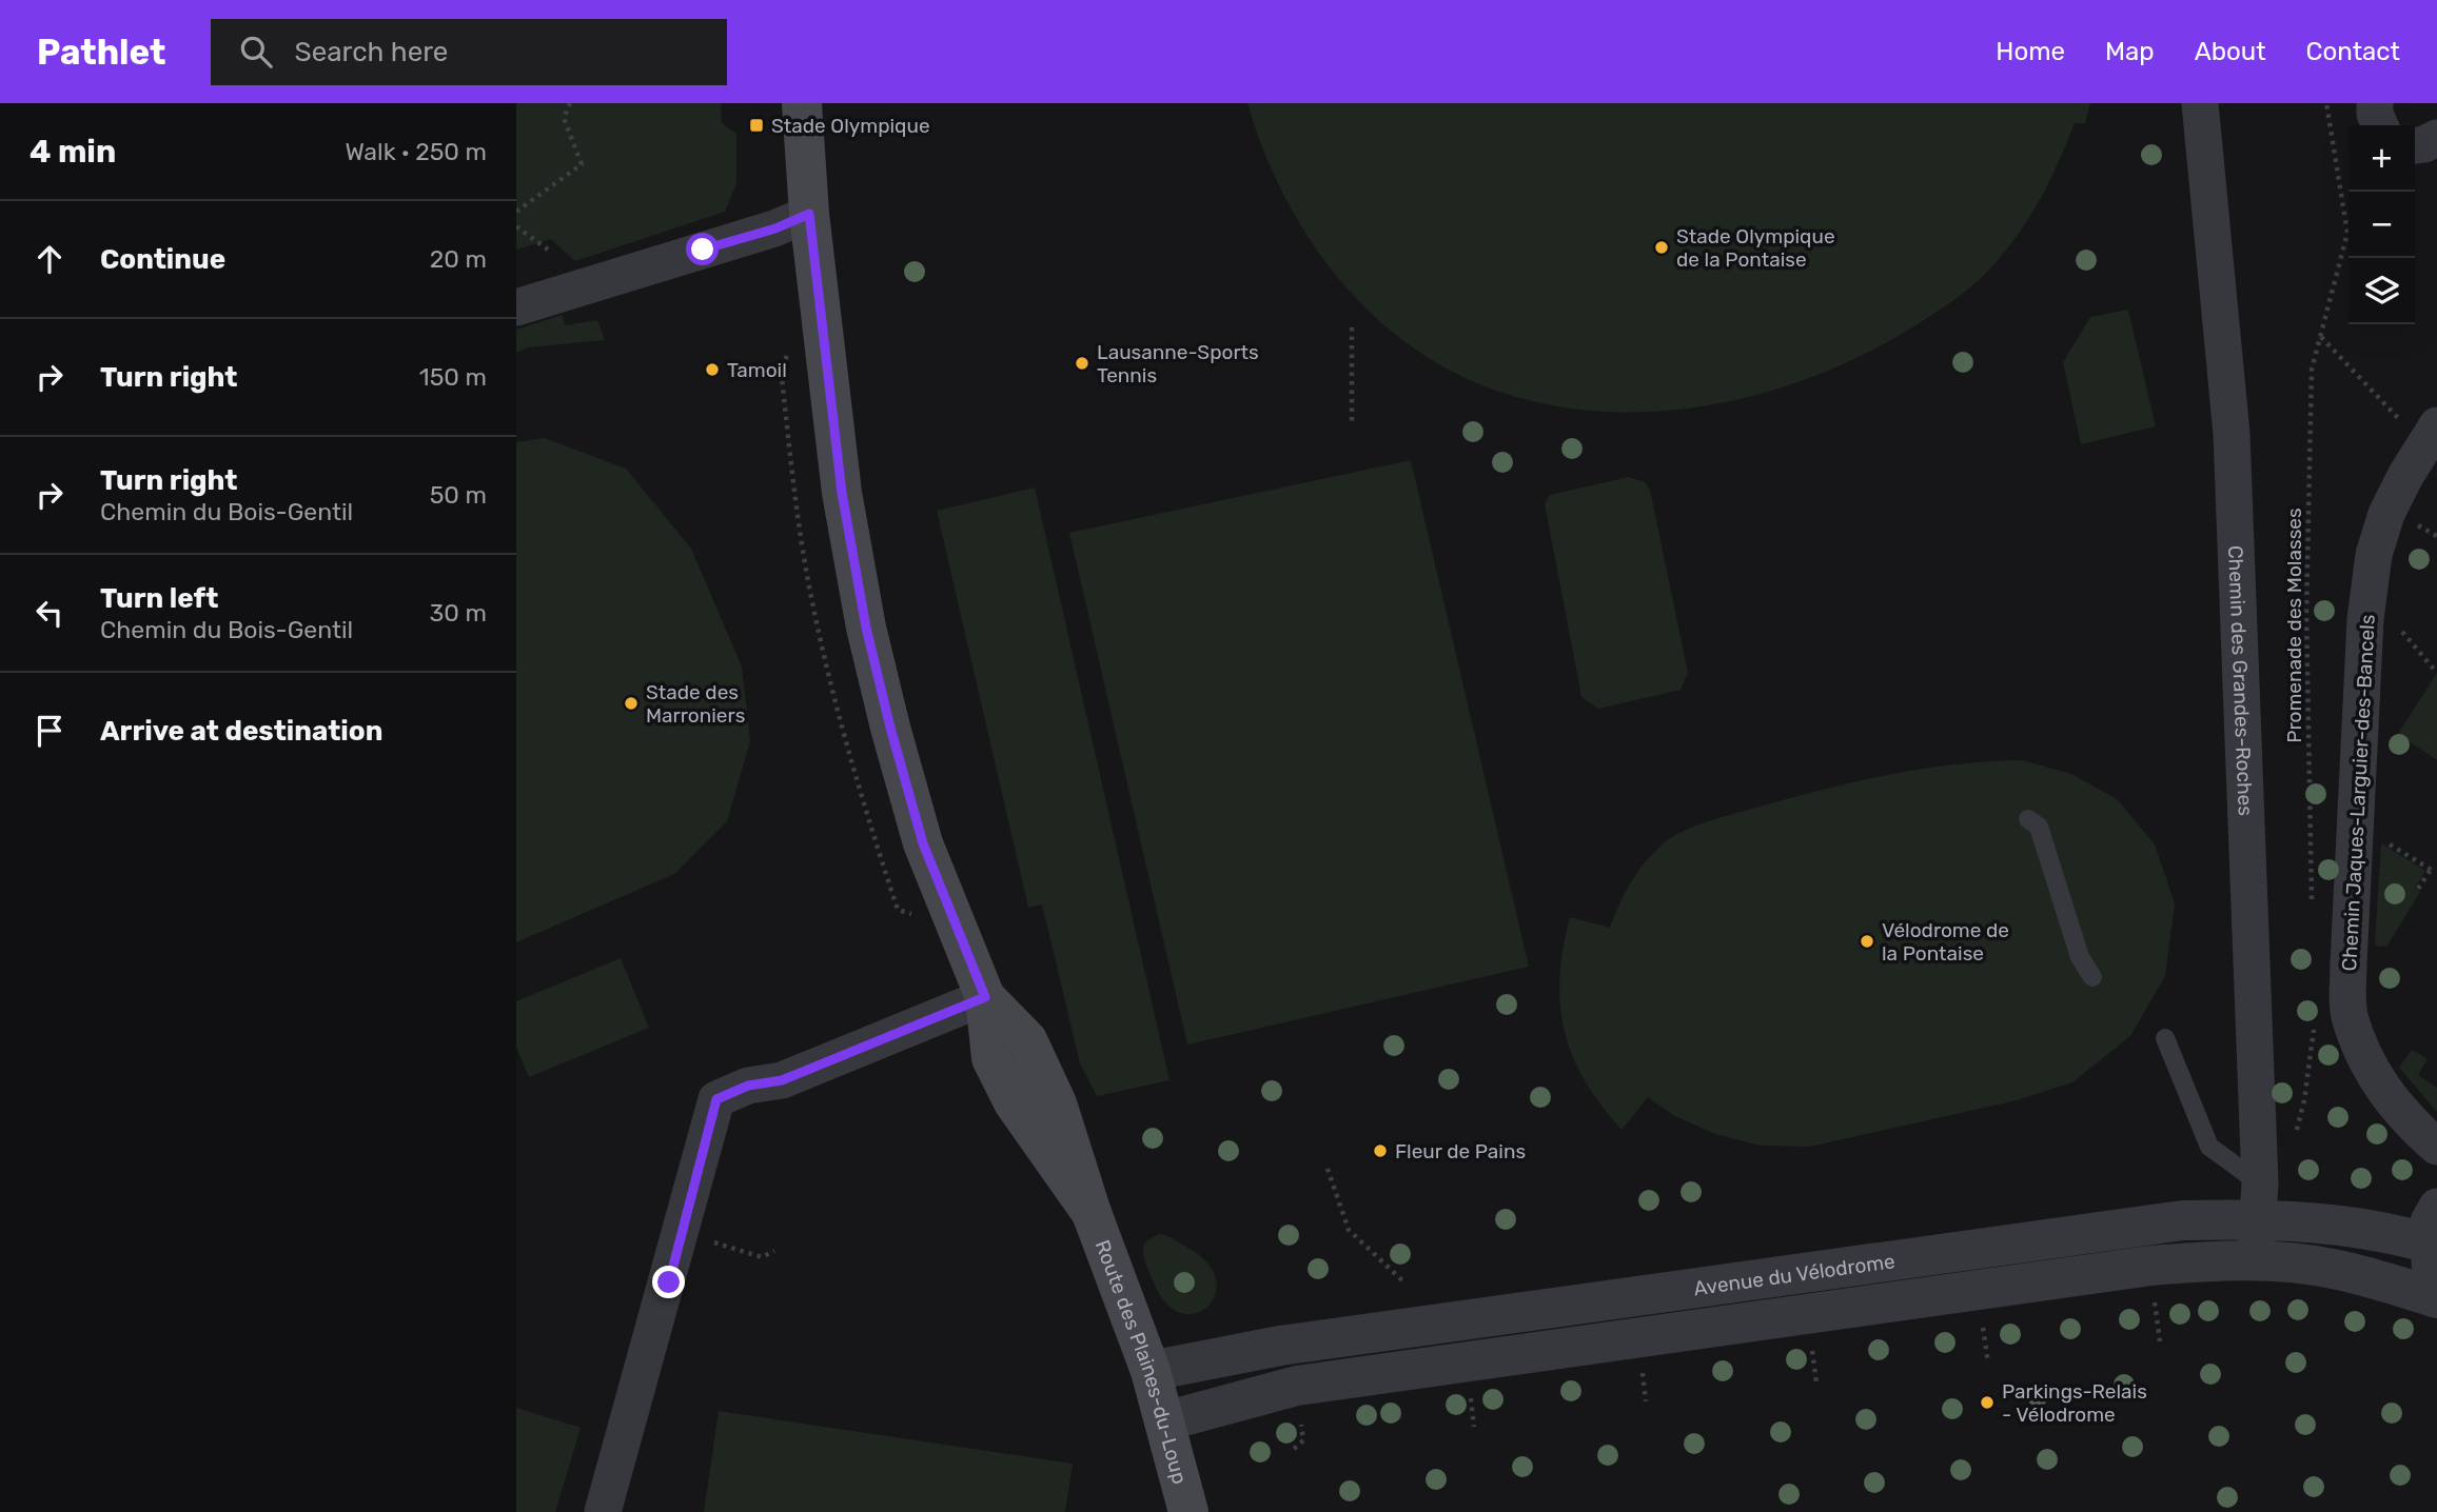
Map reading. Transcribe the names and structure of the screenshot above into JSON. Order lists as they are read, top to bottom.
{
  "streets": {
    "main road": ["Route des Plaines-du-Loup"],
    "street": ["Chemin des Grandes-Roches", "Chemin Jaques-Larguier-des-Bancels", "Avenue du Vélodrome"],
    "path": ["Promenade des Molasses"]
  },
  "crossings": [
    ["Chemin des Grandes-Roches", "Avenue du Vélodrome"],
    ["Avenue du Vélodrome", "Route des Plaines-du-Loup"]
  ],
  "places": {
    "transit": ["Stade Olympique"],
    "other": [
      "Stade Olympique de la Pontaise",
      "Lausanne-Sports Tennis",
      "Tamoil",
      "Stade des Marroniers",
      "Vélodrome de la Pontaise",
      "Fleur de Pains",
      "Parkings-Relais - Vélodrome"
    ]
  },
  "page": {
    "header": "Pathlet",
    "search": "Search here",
    "nav": [
      "Home",
      "Map",
      "About",
      "Contact"
    ],
    "heading": ["4 min", "Walk · 250 m"],
    "map_buttons": ["+", "−"],
    "list": [
      ["Continue", "20 m"],
      ["Turn right", "150 m"],
      ["Turn right", "Chemin du Bois-Gentil", "50 m"],
      ["Turn left", "Chemin du Bois-Gentil", "30 m"],
      "Arrive at destination"
    ]
  }
}
